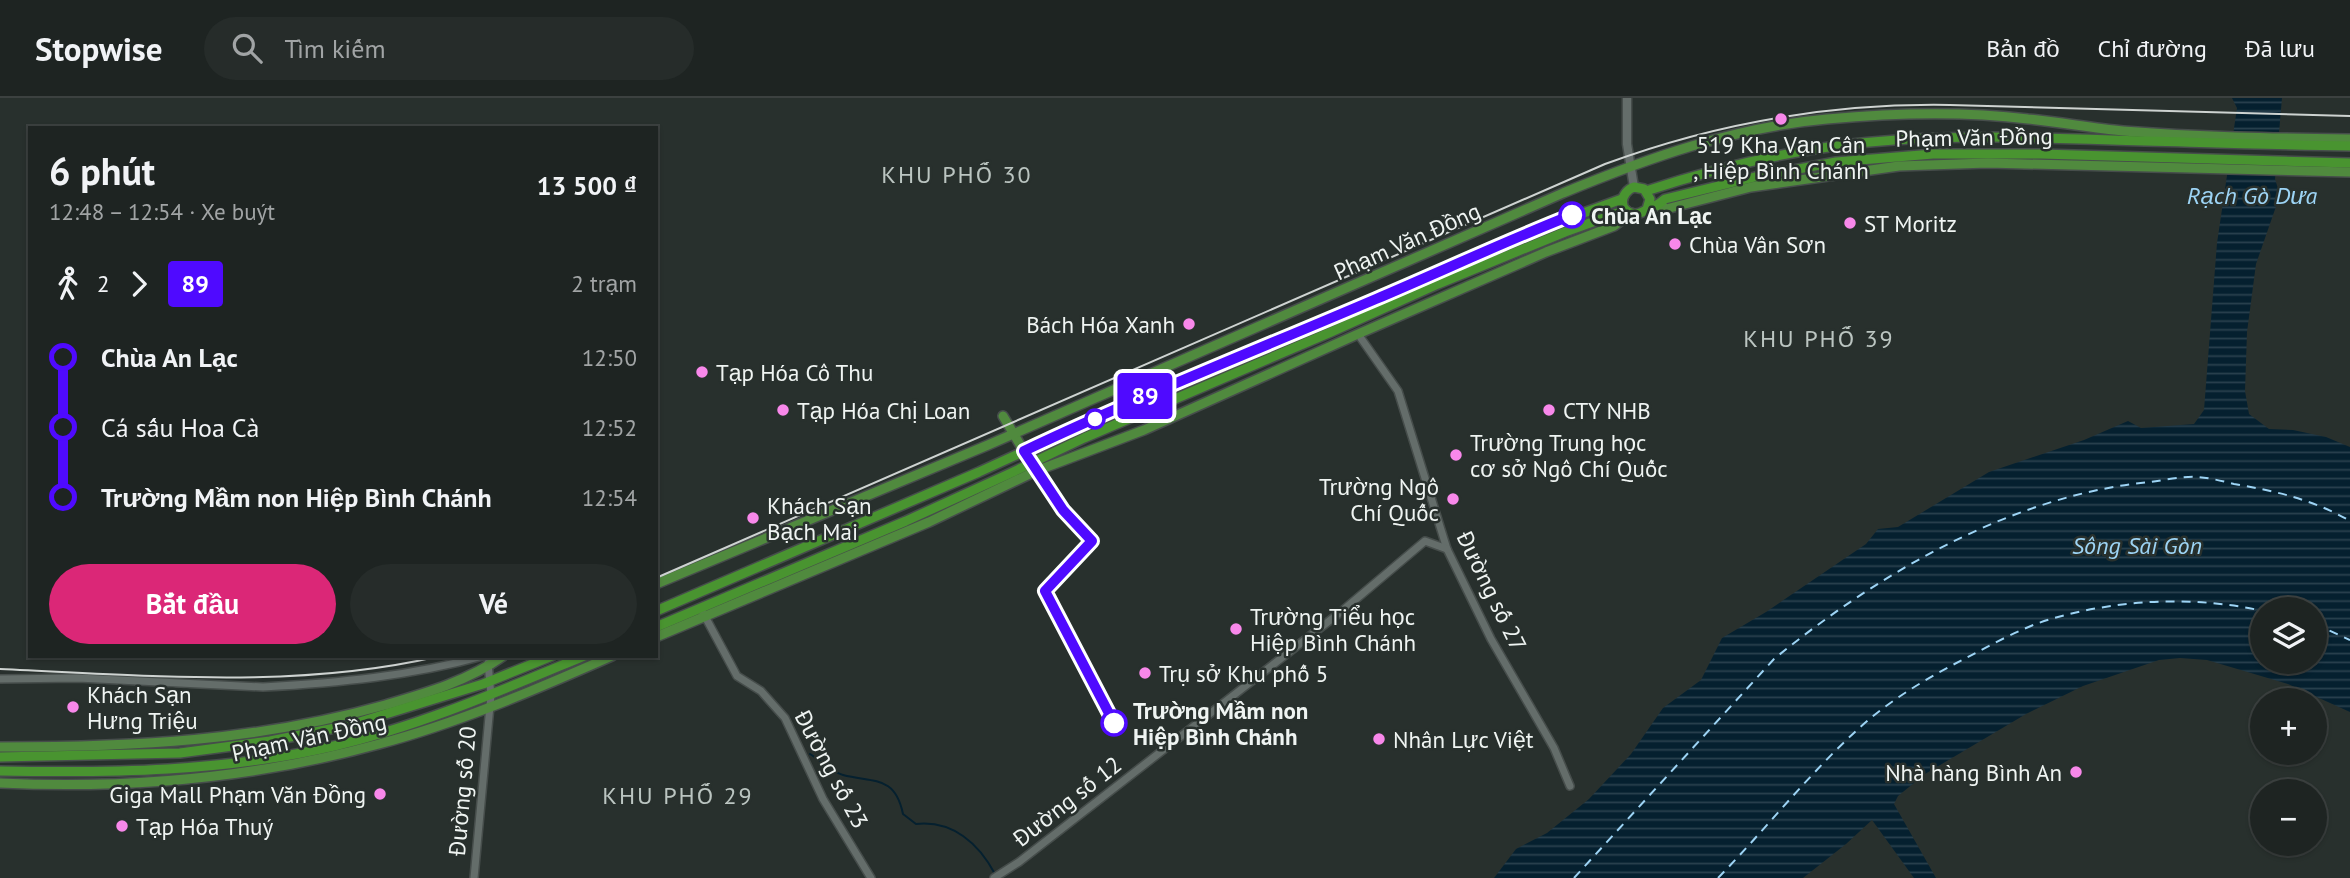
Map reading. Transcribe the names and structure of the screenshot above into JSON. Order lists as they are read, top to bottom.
{
  "streets": {
    "highway": ["Phạm Văn Đồng"],
    "street": [
      "Đường số 27",
      "Đường số 23",
      "Đường số 20",
      "Đường số 12"
    ]
  },
  "crossings": [
    ["Phạm Văn Đồng", "Đường số 20"],
    ["Đường số 27", "Đường số 12"]
  ],
  "districts": ["KHU PHỐ 30", "KHU PHỐ 39", "KHU PHỐ 29"],
  "water": ["Rạch Gò Dưa", "Sông Sài Gòn"],
  "places": [
    "519 Kha Vạn Cân , Hiệp Bình Chánh",
    "Chùa An Lạc",
    "ST Moritz",
    "Chùa Vân Sơn",
    "Bách Hóa Xanh",
    "Tạp Hóa Cô Thu",
    "Tạp Hóa Chị Loan",
    "CTY NHB",
    "Trường Trung học cơ sở Ngô Chí Quốc",
    "Trường Ngô Chí Quốc",
    "Khách Sạn Bạch Mai",
    "Trường Tiểu học Hiệp Bình Chánh",
    "Trụ sở Khu phố 5",
    "Khách Sạn Hưng Triệu",
    "Trường Mầm non Hiệp Bình Chánh",
    "Nhân Lực Việt",
    "Nhà hàng Bình An",
    "Giga Mall Phạm Văn Đồng",
    "Tạp Hóa Thuý"
  ],
  "lines": ["bus line 89"],
  "page": {
    "header": "Stopwise",
    "search": "Tìm kiếm",
    "nav": ["Bản đồ", "Chỉ đường", "Đã lưu"],
    "on_map": "89",
    "heading": ["6 phút", "12:48 – 12:54 · Xe buýt", "13 500 ₫"],
    "legs": ["2", "89", "2 trạm"],
    "list": [
      {
        "name": "Chùa An Lạc",
        "value": "12:50"
      },
      {
        "name": "Cá sấu Hoa Cà",
        "value": "12:52"
      },
      {
        "name": "Trường Mầm non Hiệp Bình Chánh",
        "value": "12:54"
      }
    ],
    "buttons": ["Bắt đầu", "Vé"],
    "map_buttons": ["+", "−"]
  }
}
